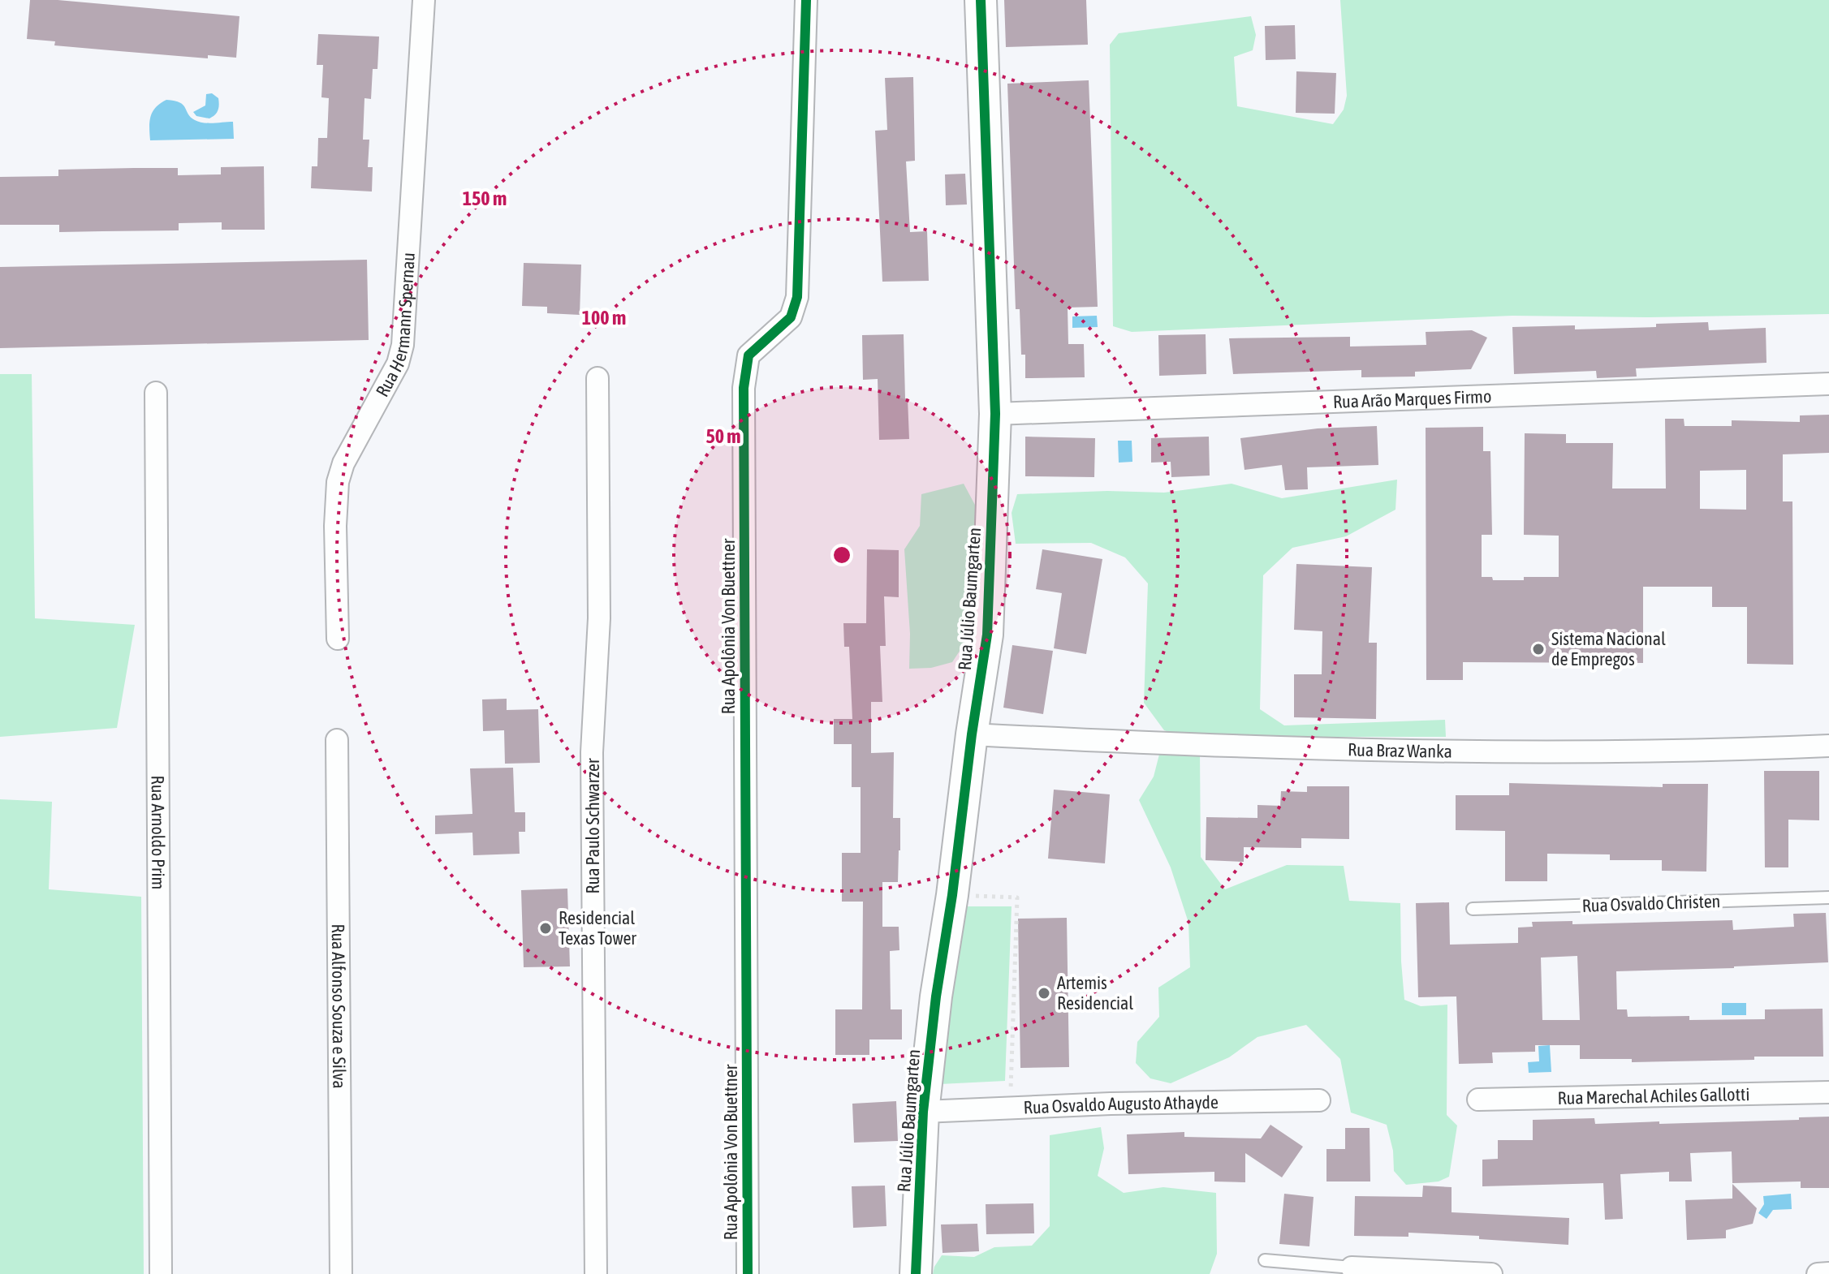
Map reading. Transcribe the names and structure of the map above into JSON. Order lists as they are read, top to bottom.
{
  "streets": {
    "street": [
      "Rua Hermann Spernau",
      "Rua Arão Marques Firmo",
      "Rua Júlio Baumgarten",
      "Rua Apolônia Von Buettner",
      "Rua Braz Wanka",
      "Rua Paulo Schwarzer",
      "Rua Arnoldo Prim",
      "Rua Alfonso Souza e Silva",
      "Rua Marechal Achiles Gallotti",
      "Rua Osvaldo Augusto Athayde"
    ],
    "lane": ["Rua Osvaldo Christen"]
  },
  "crossings": [
    ["Rua Arão Marques Firmo", "Rua Júlio Baumgarten"],
    ["Rua Júlio Baumgarten", "Rua Braz Wanka"],
    ["Rua Júlio Baumgarten", "Rua Osvaldo Augusto Athayde"]
  ],
  "places": ["Sistema Nacional de Empregos", "Residencial Texas Tower", "Artemis Residencial"],
  "rings": ["150 m", "100 m", "50 m"]
}
